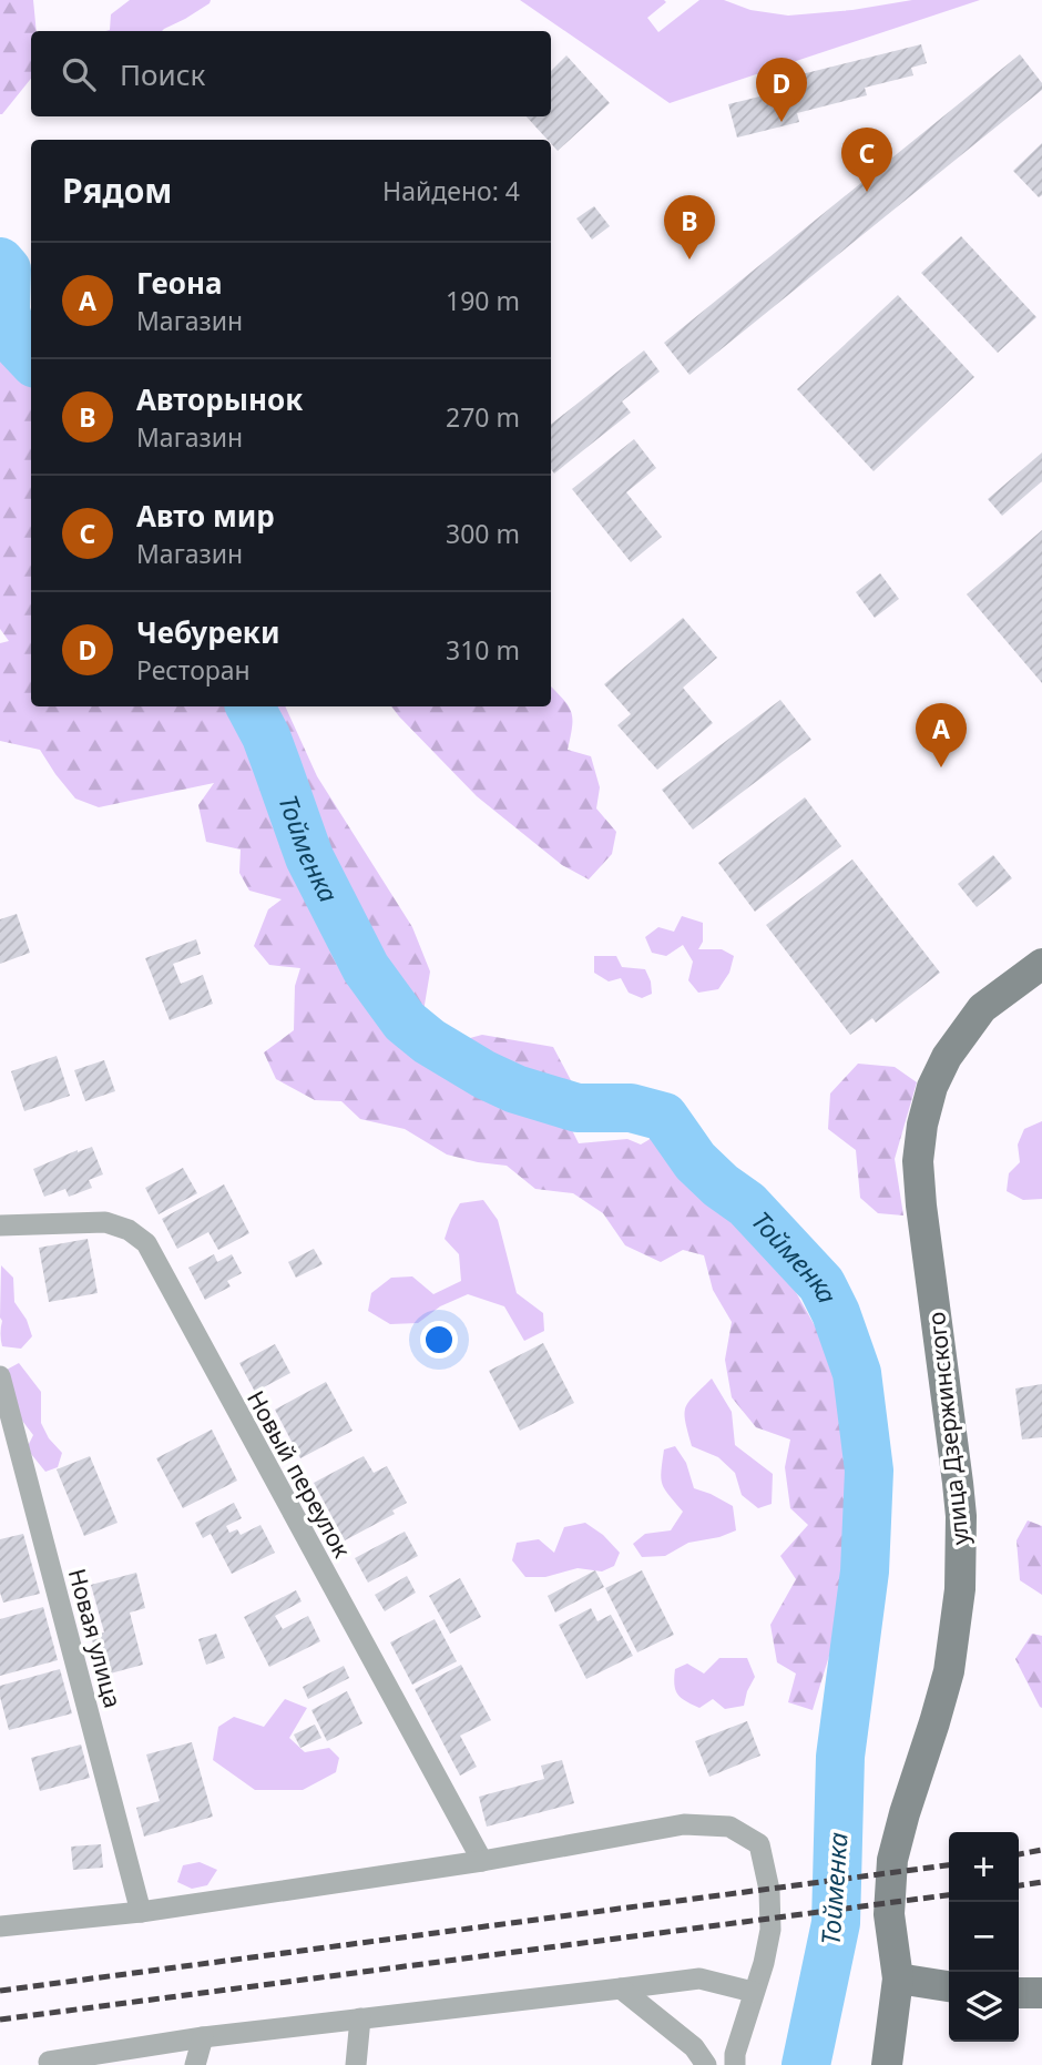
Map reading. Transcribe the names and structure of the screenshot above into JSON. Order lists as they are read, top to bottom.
{
  "streets": {
    "street": ["улица Дзержинского", "Новый переулок", "Новая улица"]
  },
  "water": ["Тойменка"],
  "page": {
    "search": "Поиск",
    "pins": [
      "D",
      "C",
      "B",
      "A"
    ],
    "heading": ["Рядом", "Найдено: 4"],
    "list": [
      {
        "mark": "A",
        "name": "Геона",
        "note": "Магазин",
        "value": "190 m"
      },
      {
        "mark": "B",
        "name": "Авторынок",
        "note": "Магазин",
        "value": "270 m"
      },
      {
        "mark": "C",
        "name": "Авто мир",
        "note": "Магазин",
        "value": "300 m"
      },
      {
        "mark": "D",
        "name": "Чебуреки",
        "note": "Ресторан",
        "value": "310 m"
      }
    ],
    "map_buttons": ["+", "−"]
  }
}
